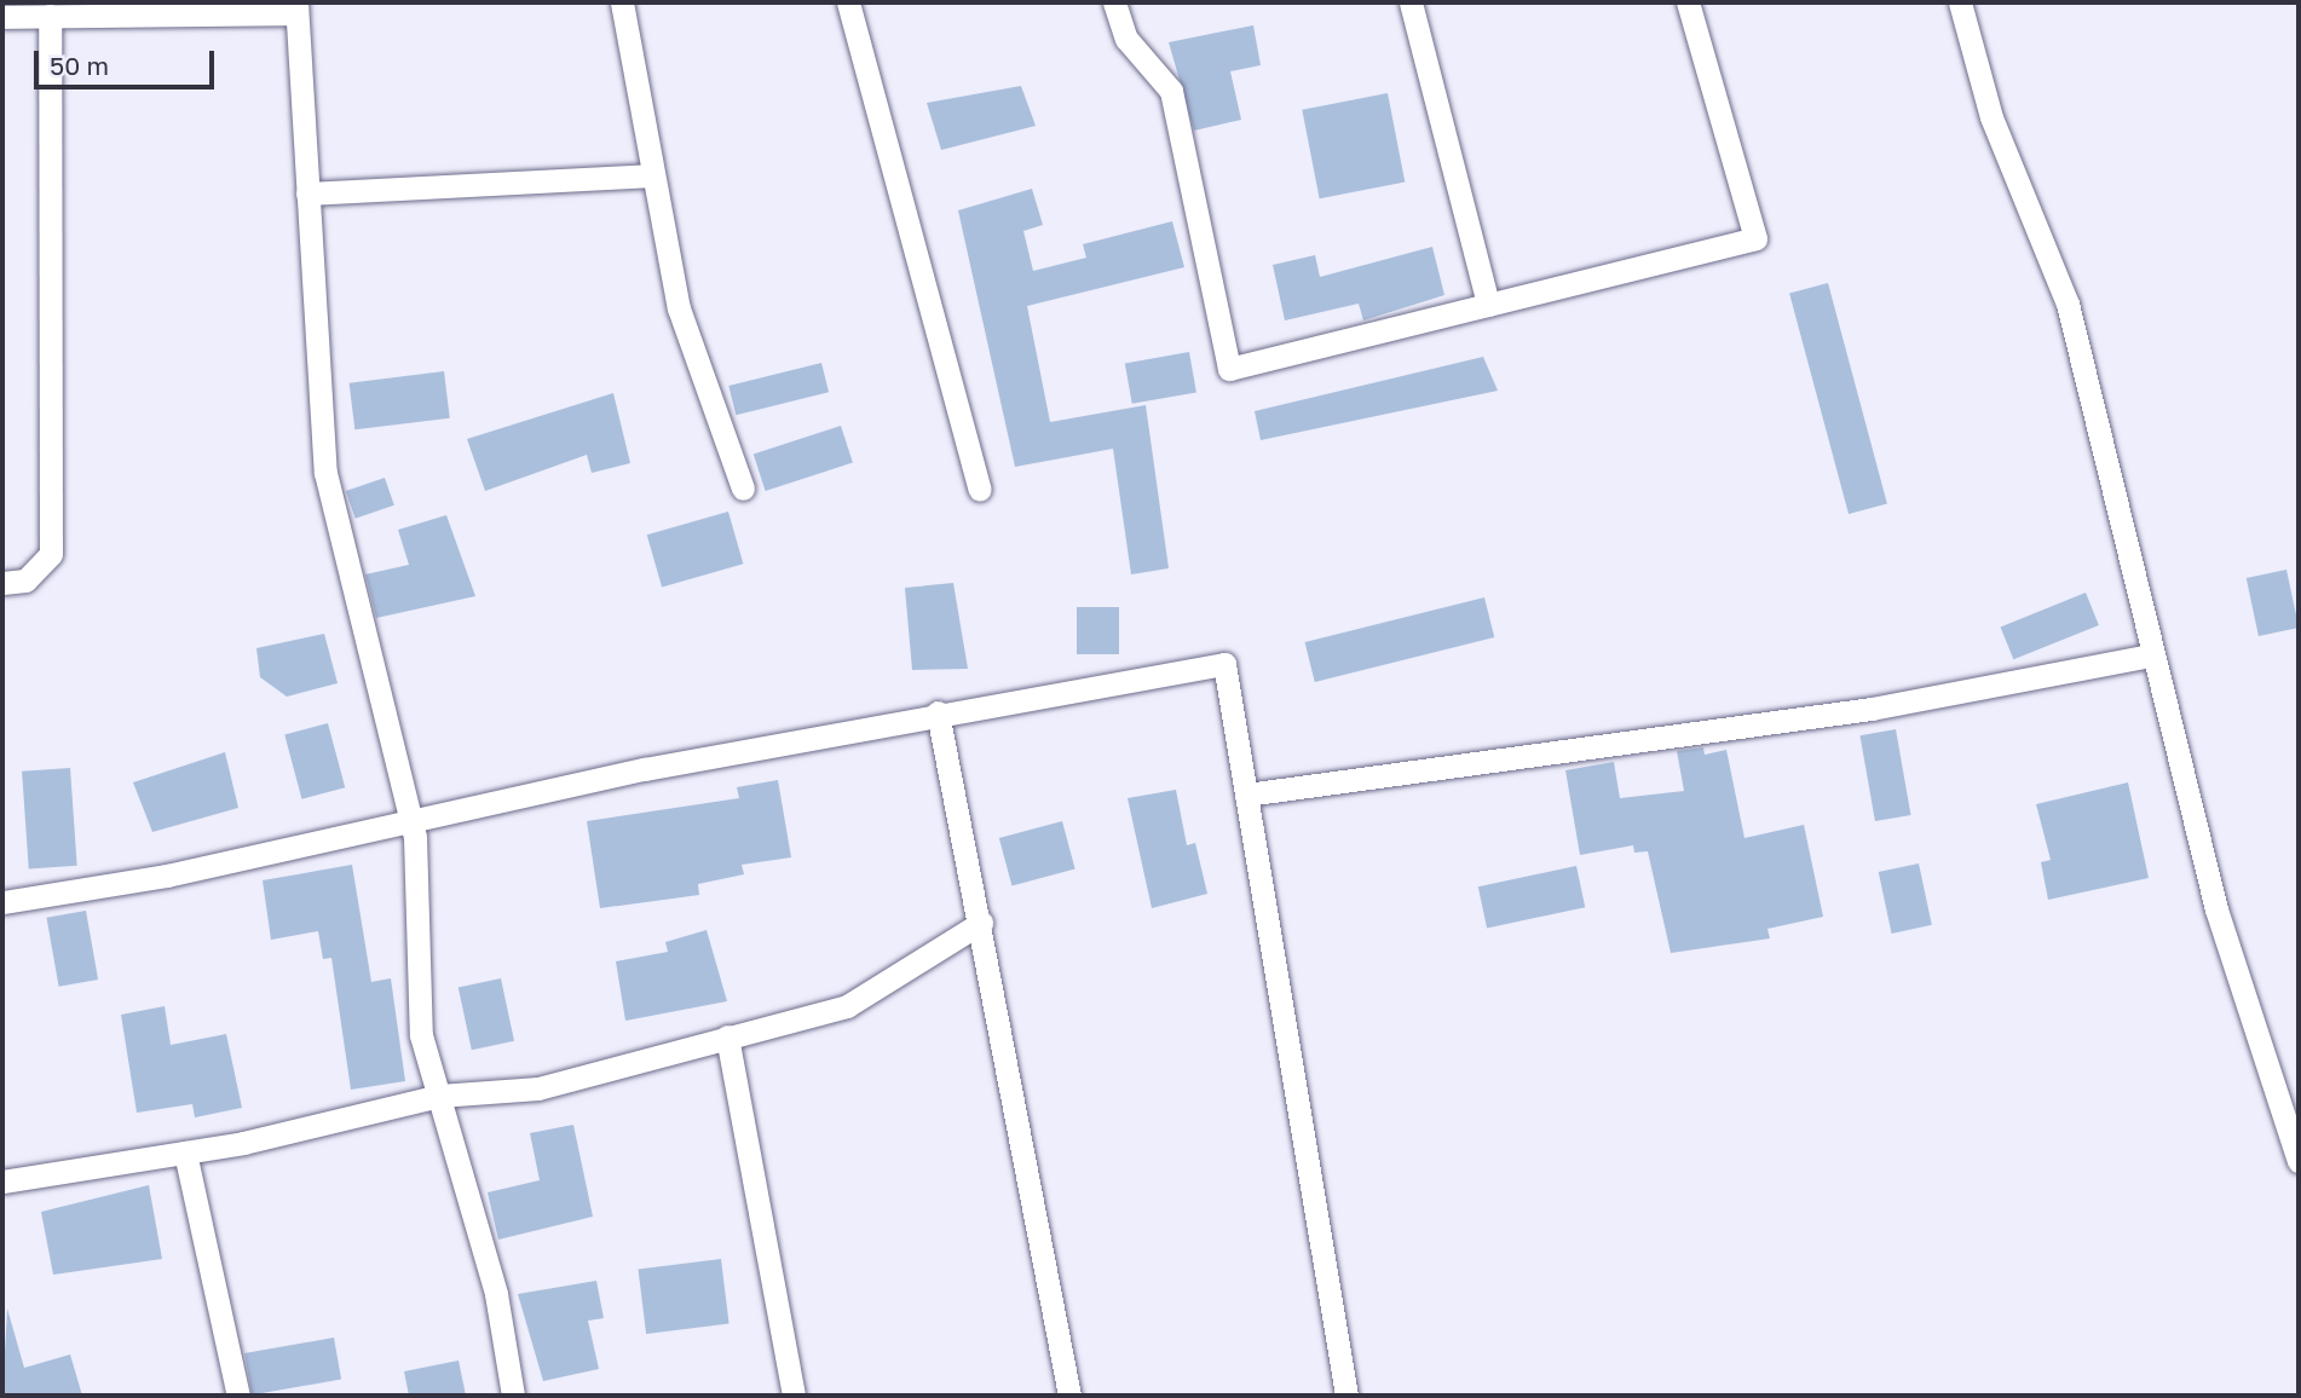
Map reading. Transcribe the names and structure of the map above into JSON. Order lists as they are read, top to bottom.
{
  "scale_bar": "50 m"
}
